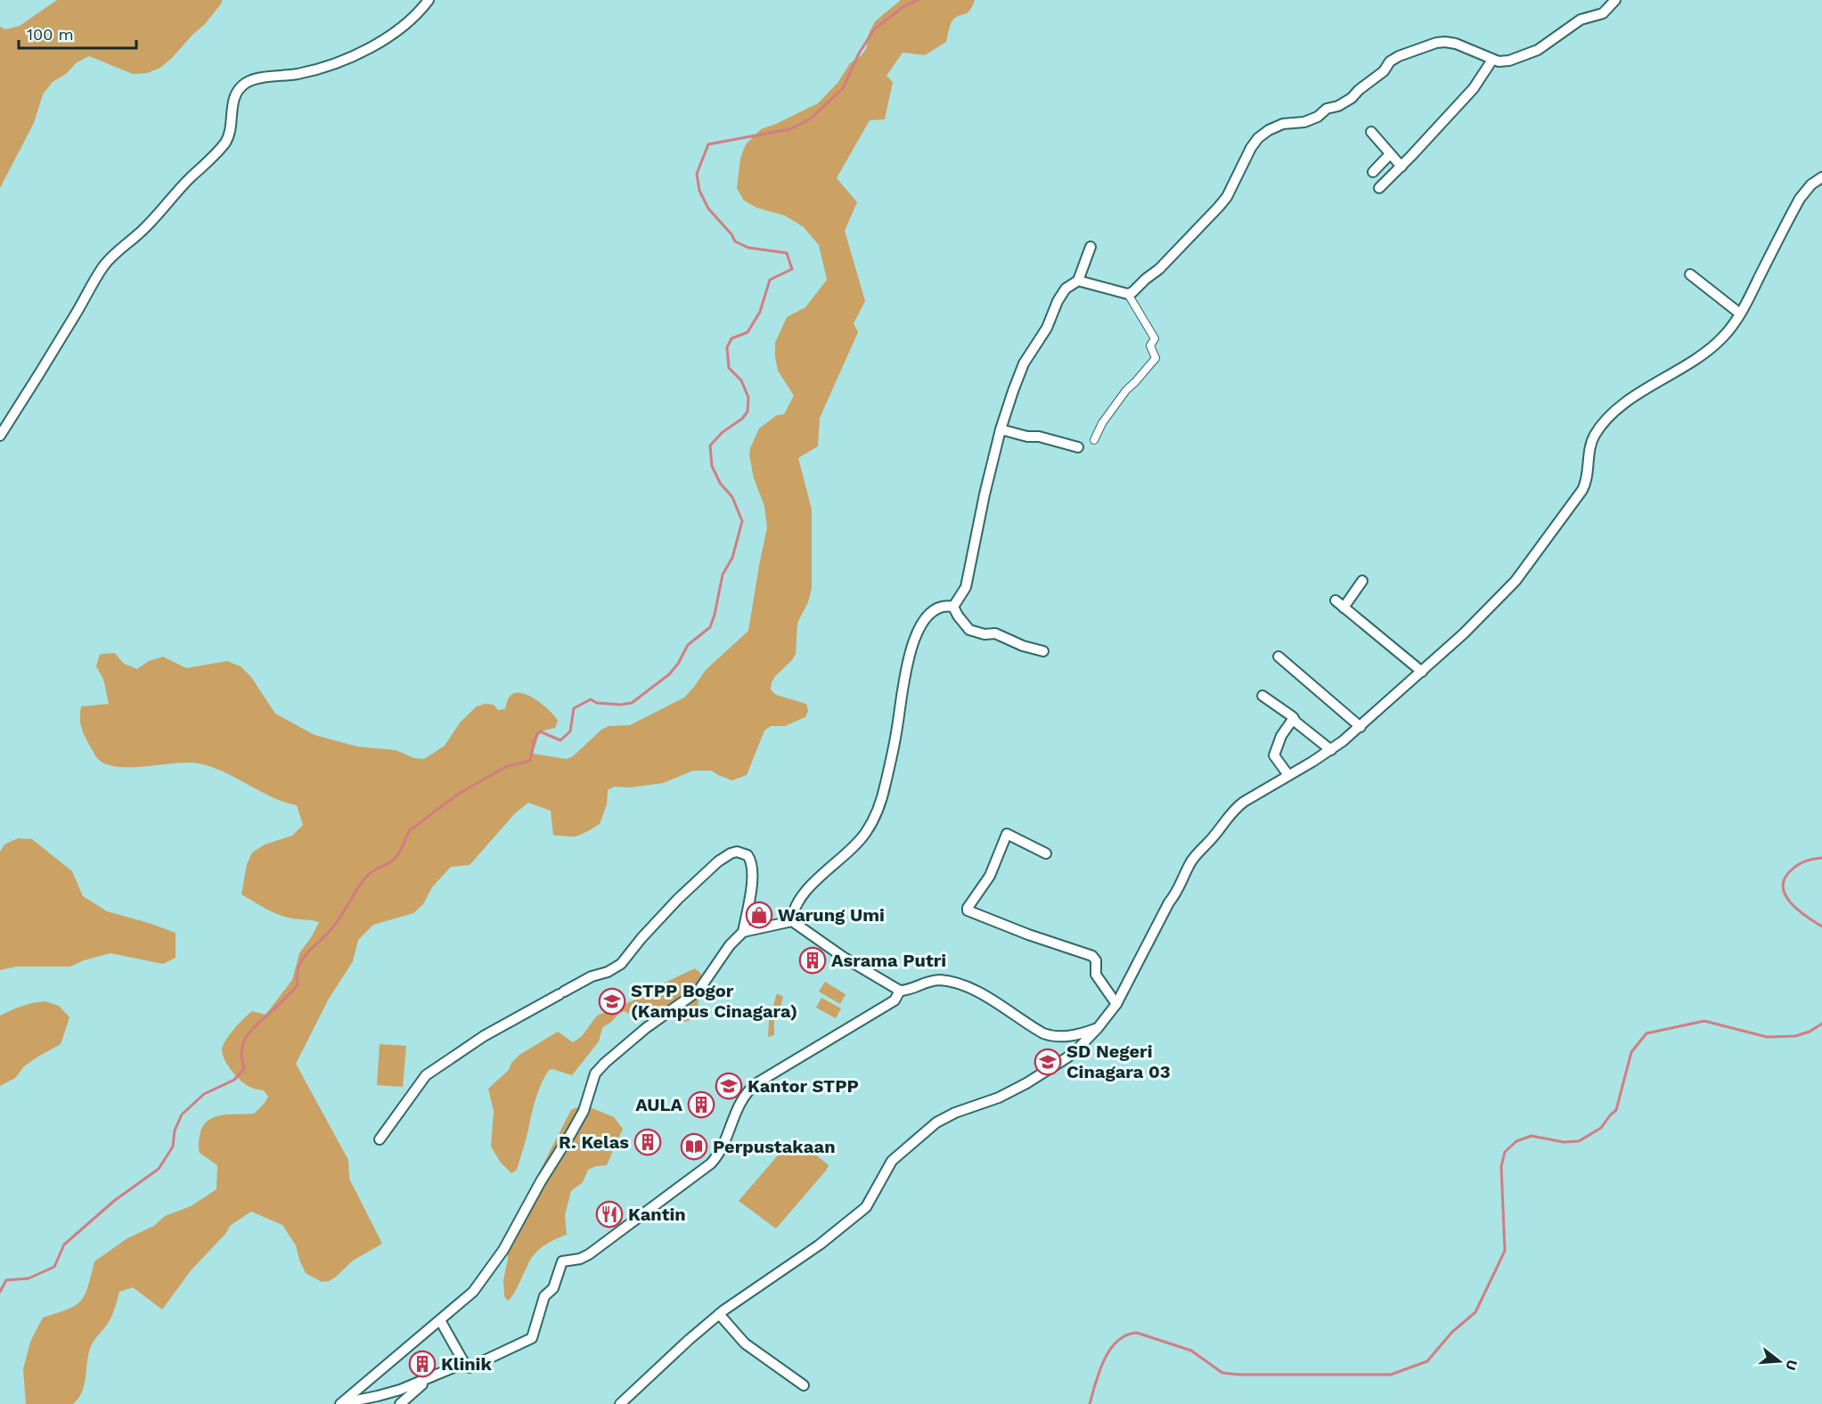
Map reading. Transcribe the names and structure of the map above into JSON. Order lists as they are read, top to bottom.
{
  "places": {
    "shop": ["Warung Umi"],
    "building": [
      "Asrama Putri",
      "AULA",
      "R. Kelas",
      "Klinik"
    ],
    "school or university": ["STPP Bogor (Kampus Cinagara)", "SD Negeri Cinagara 03", "Kantor STPP"],
    "library": ["Perpustakaan"],
    "restaurant": ["Kantin"]
  },
  "scale_bar": "100 m",
  "north": "right"
}
